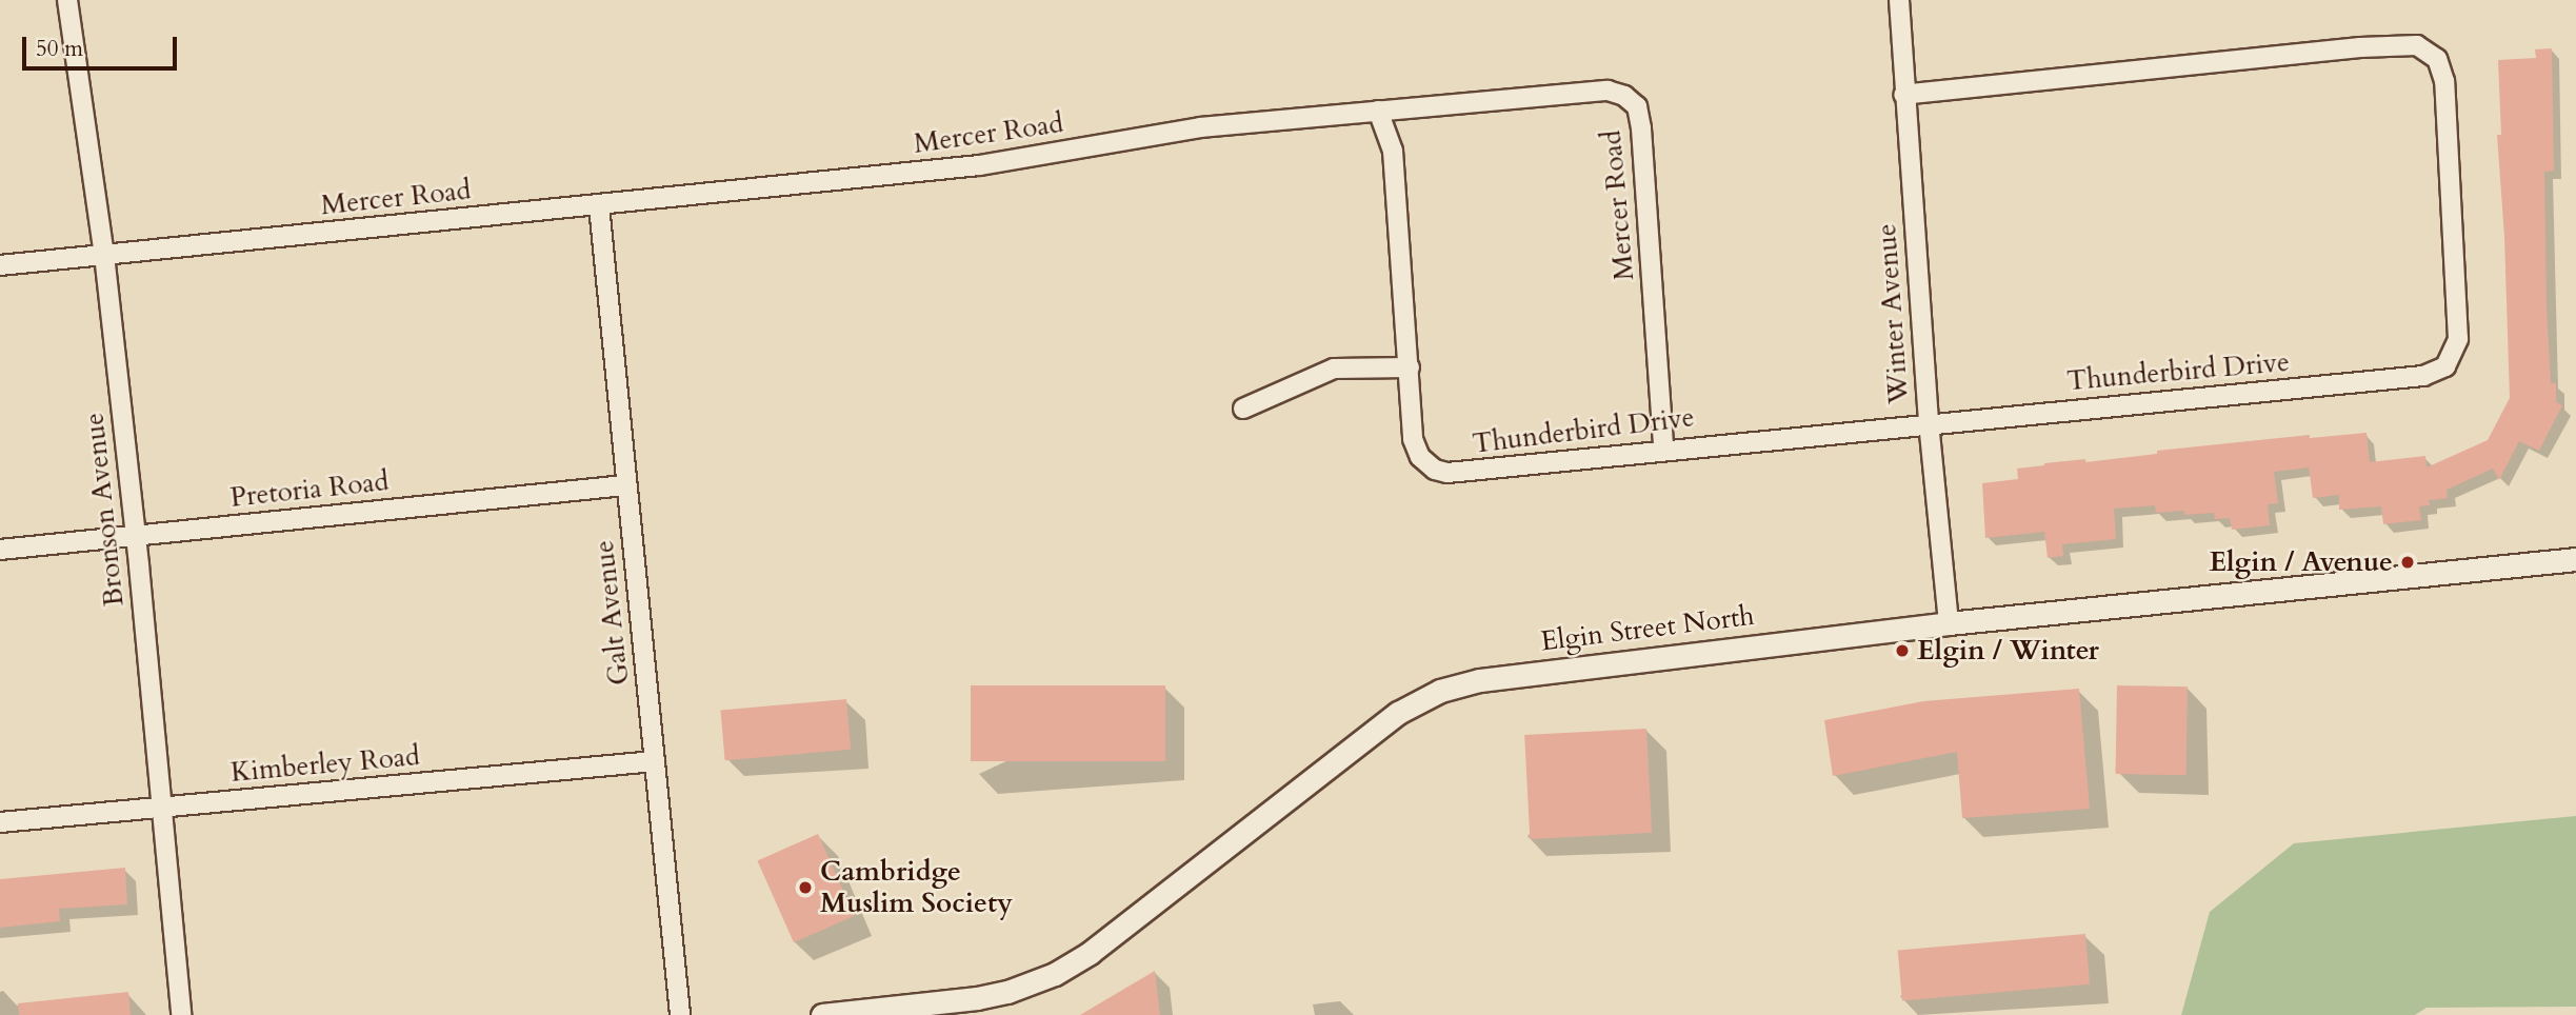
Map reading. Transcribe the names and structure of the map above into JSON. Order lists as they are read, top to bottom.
{
  "streets": {
    "street": [
      "Mercer Road",
      "Winter Avenue",
      "Thunderbird Drive",
      "Pretoria Road",
      "Bronson Avenue",
      "Galt Avenue",
      "Elgin Street North",
      "Kimberley Road"
    ]
  },
  "crossings": [
    ["Mercer Road", "Thunderbird Drive"],
    ["Mercer Road", "Bronson Avenue"],
    ["Mercer Road", "Galt Avenue"],
    ["Winter Avenue", "Thunderbird Drive"],
    ["Winter Avenue", "Elgin Street North"],
    ["Pretoria Road", "Bronson Avenue"],
    ["Pretoria Road", "Galt Avenue"],
    ["Bronson Avenue", "Kimberley Road"],
    ["Galt Avenue", "Kimberley Road"]
  ],
  "places": ["Elgin / Avenue", "Elgin / Winter", "Cambridge Muslim Society"],
  "scale_bar": "50 m"
}
